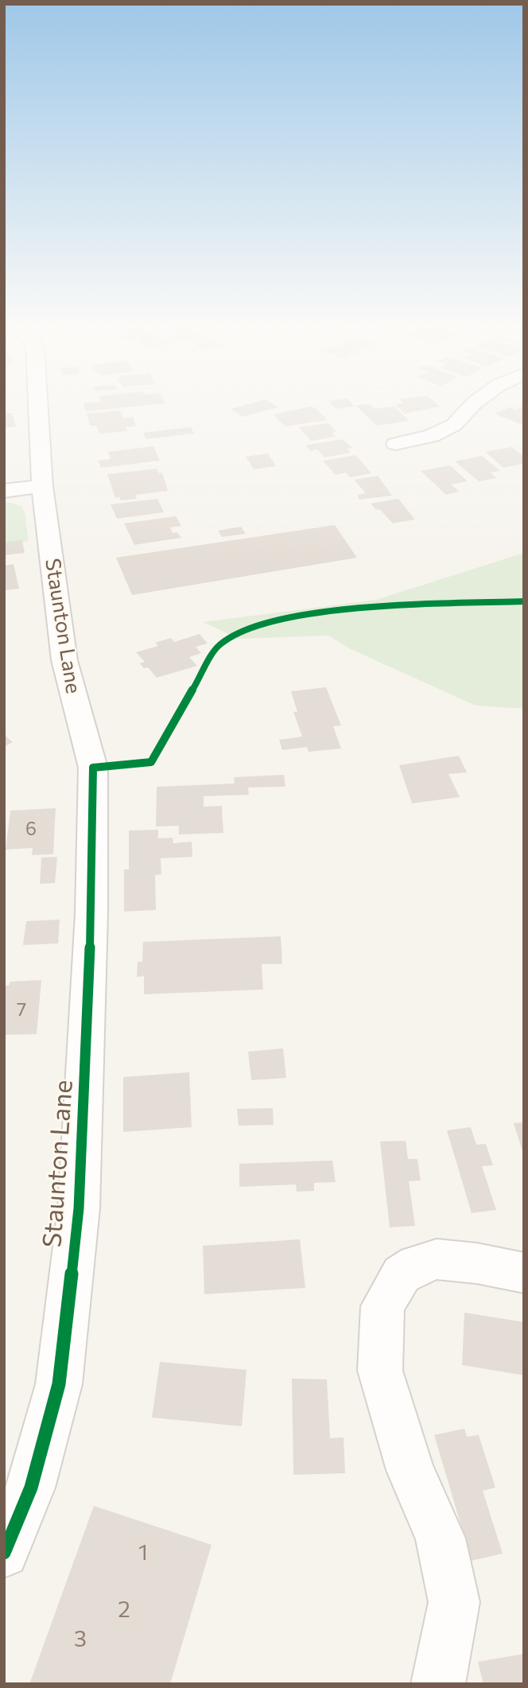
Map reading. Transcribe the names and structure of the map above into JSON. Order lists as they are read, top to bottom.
{
  "streets": {
    "street": ["Staunton Lane"]
  },
  "house_numbers": [
    "6",
    "7",
    "1",
    "2",
    "3"
  ]
}
